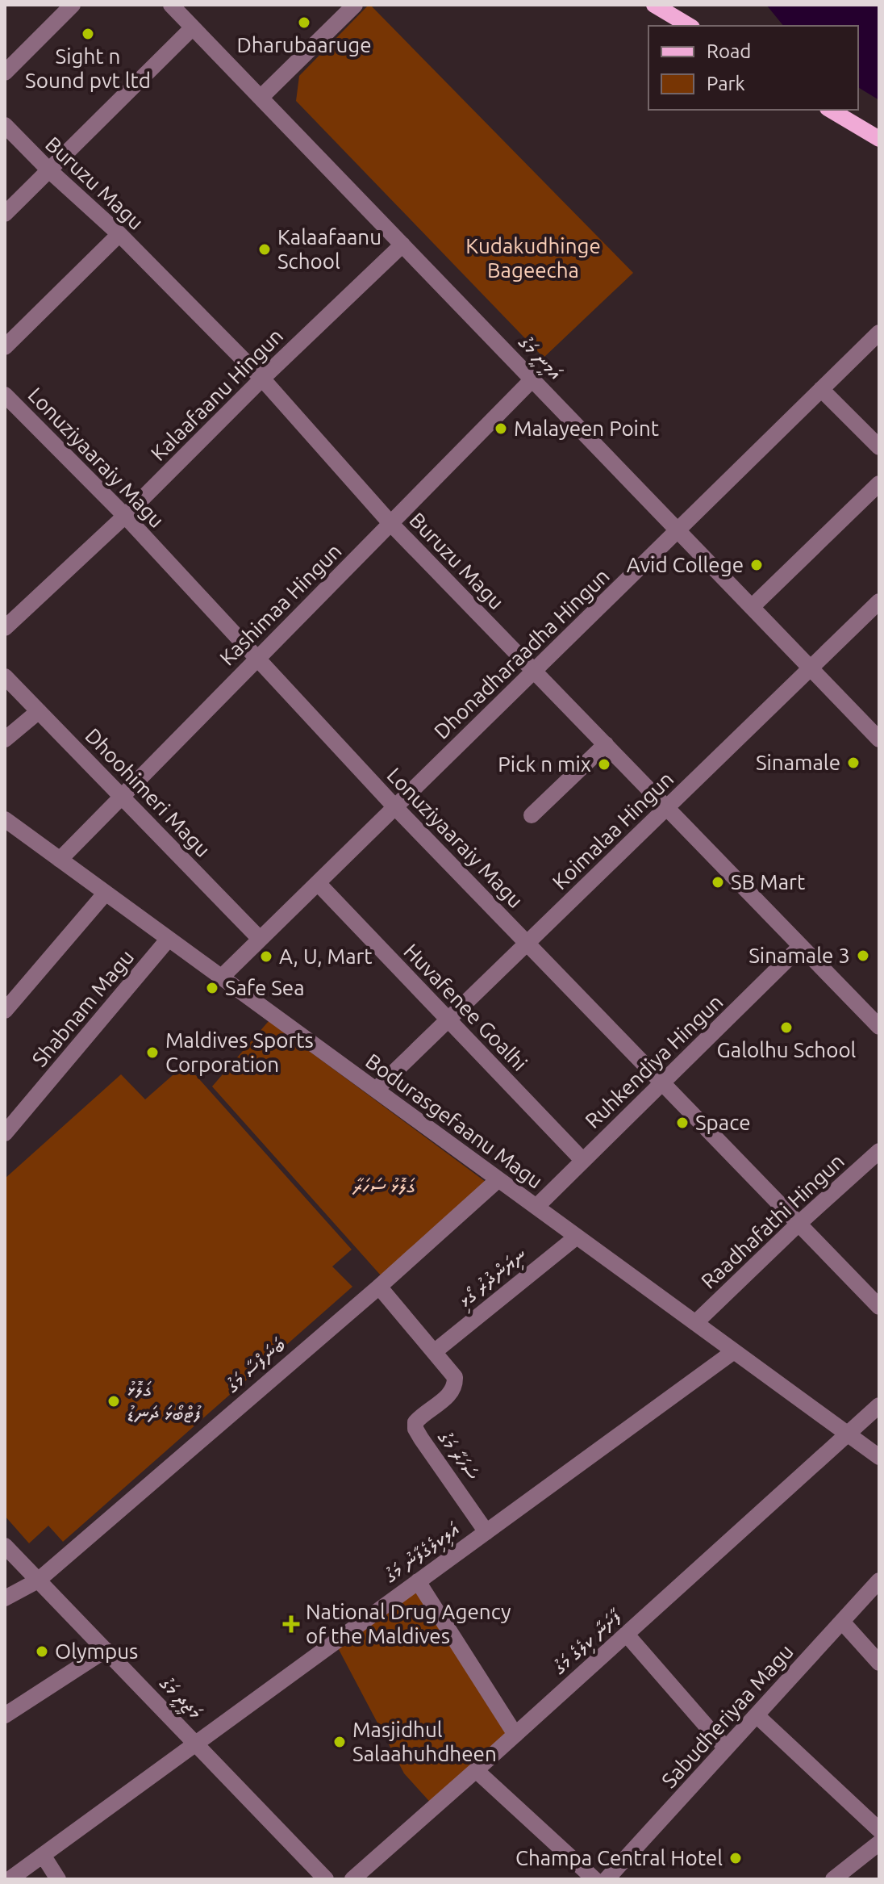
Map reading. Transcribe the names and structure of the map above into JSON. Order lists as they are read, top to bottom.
{
  "streets": {
    "street": [
      "Buruzu Magu",
      "އަމީނީ މަގު",
      "Kalaafaanu Hingun",
      "Lonuziyaaraiy Magu",
      "Kashimaa Hingun",
      "Dhonadharaadha Hingun",
      "Dhoohimeri Magu",
      "Koimalaa Hingun",
      "Huvafenee Goalhi",
      "Shabnam Magu",
      "Ruhkendiya Hingun",
      "Bodurasgefaanu Magu",
      "Raadhafathi Hingun",
      "ނިޔަންދުރު ގޯޅި",
      "ބަނަފްސާ މަގު",
      "ސަހަރާ މަގު",
      "އަލިކިލެގެފާނު މަގު",
      "ފާށަނާ ކިލެގެ މަގު",
      "މަޖީދީ މަގު",
      "Sabudheriyaa Magu"
    ]
  },
  "crossings": [
    ["Buruzu Magu", "Kalaafaanu Hingun"],
    ["Buruzu Magu", "Kashimaa Hingun"],
    ["Buruzu Magu", "Dhonadharaadha Hingun"],
    ["Buruzu Magu", "Koimalaa Hingun"],
    ["Buruzu Magu", "Ruhkendiya Hingun"],
    ["އަމީނީ މަގު", "Kalaafaanu Hingun"],
    ["އަމީނީ މަގު", "Kashimaa Hingun"],
    ["އަމީނީ މަގު", "Dhonadharaadha Hingun"],
    ["އަމީނީ މަގު", "Koimalaa Hingun"],
    ["Kalaafaanu Hingun", "Lonuziyaaraiy Magu"],
    ["Lonuziyaaraiy Magu", "Kashimaa Hingun"],
    ["Lonuziyaaraiy Magu", "Dhonadharaadha Hingun"],
    ["Lonuziyaaraiy Magu", "Koimalaa Hingun"],
    ["Lonuziyaaraiy Magu", "Ruhkendiya Hingun"],
    ["Lonuziyaaraiy Magu", "Raadhafathi Hingun"],
    ["Kashimaa Hingun", "Dhoohimeri Magu"],
    ["Kashimaa Hingun", "Bodurasgefaanu Magu"],
    ["Dhonadharaadha Hingun", "Dhoohimeri Magu"],
    ["Dhonadharaadha Hingun", "Huvafenee Goalhi"],
    ["Dhonadharaadha Hingun", "Bodurasgefaanu Magu"],
    ["Koimalaa Hingun", "Huvafenee Goalhi"],
    ["Koimalaa Hingun", "Bodurasgefaanu Magu"],
    ["Huvafenee Goalhi", "Ruhkendiya Hingun"],
    ["Shabnam Magu", "Bodurasgefaanu Magu"],
    ["Ruhkendiya Hingun", "Bodurasgefaanu Magu"],
    ["Bodurasgefaanu Magu", "Raadhafathi Hingun"],
    ["Bodurasgefaanu Magu", "ނިޔަންދުރު ގޯޅި"],
    ["Bodurasgefaanu Magu", "ބަނަފްސާ މަގު"],
    ["Bodurasgefaanu Magu", "އަލިކިލެގެފާނު މަގު"],
    ["Bodurasgefaanu Magu", "ފާށަނާ ކިލެގެ މަގު"],
    ["ނިޔަންދުރު ގޯޅި", "ސަހަރާ މަގު"],
    ["ބަނަފްސާ މަގު", "ސަހަރާ މަގު"],
    ["ބަނަފްސާ މަގު", "މަޖީދީ މަގު"],
    ["ސަހަރާ މަގު", "އަލިކިލެގެފާނު މަގު"],
    ["އަލިކިލެގެފާނު މަގު", "މަޖީދީ މަގު"]
  ],
  "parks": ["Kudakudhinge Bageecha", "ގަލޮޅު ސަހަރާ"],
  "places": {
    "other": [
      "Dharubaaruge",
      "Sight n Sound pvt ltd",
      "Kalaafaanu School",
      "Malayeen Point",
      "Avid College",
      "Sinamale",
      "Pick n mix",
      "SB Mart",
      "Sinamale 3",
      "A, U, Mart",
      "Safe Sea",
      "Galolhu School",
      "Maldives Sports Corporation",
      "Space",
      "ގަލޮޅު ފުޓްބޯޅަ ދަނޑު",
      "Olympus",
      "Masjidhul Salaahuhdheen",
      "Champa Central Hotel"
    ],
    "health": ["National Drug Agency of the Maldives"]
  },
  "legend": ["Road", "Park"]
}
